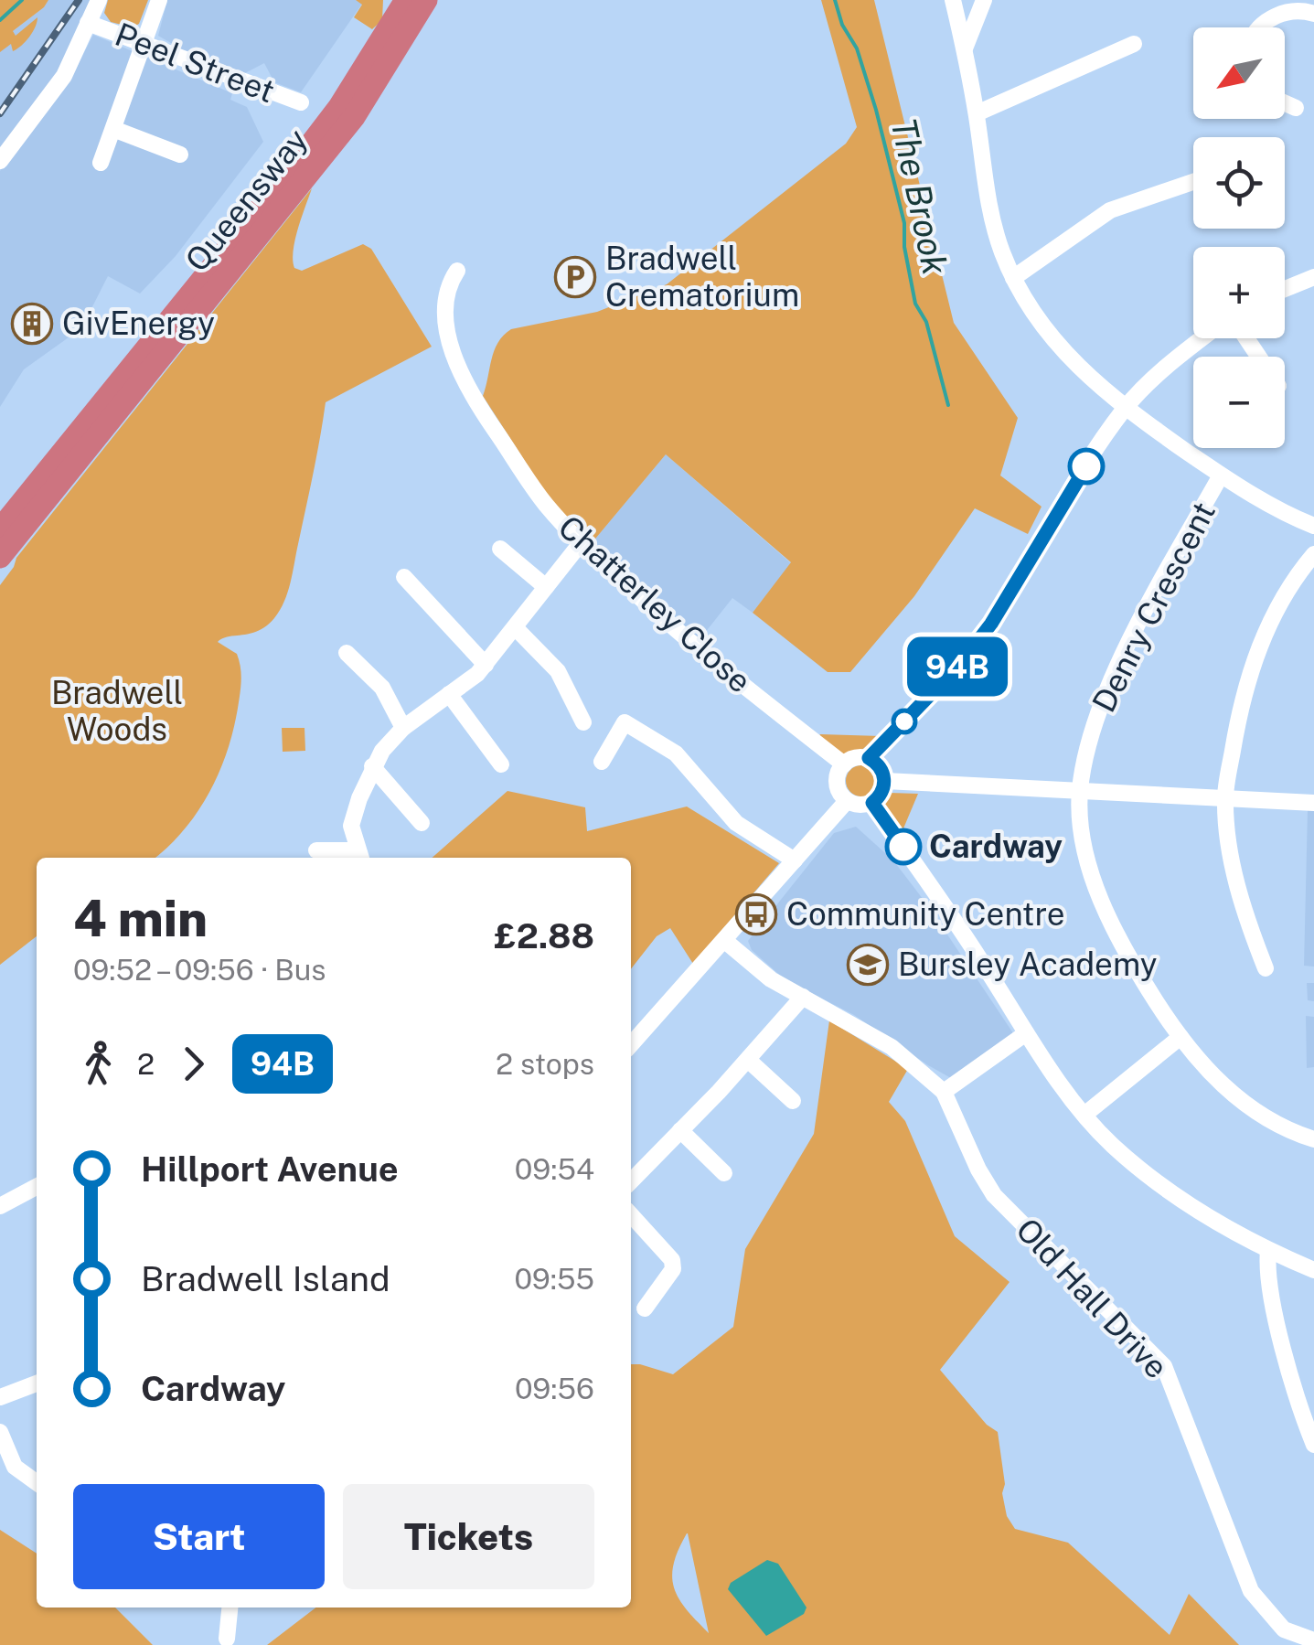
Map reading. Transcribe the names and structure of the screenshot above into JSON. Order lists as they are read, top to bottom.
{
  "streets": {
    "highway": ["Queensway"],
    "street": [
      "Peel Street",
      "Chatterley Close",
      "Denry Crescent",
      "Old Hall Drive"
    ]
  },
  "water": ["The Brook"],
  "parks": ["Bradwell Woods"],
  "places": {
    "parking": ["Bradwell Crematorium"],
    "building": ["GivEnergy"],
    "other": ["Cardway"],
    "bus stop": ["Community Centre"],
    "school or university": ["Bursley Academy"]
  },
  "lines": ["bus line 94B"],
  "north": "bottom left",
  "page": {
    "on_map": "94B",
    "map_buttons": ["+", "−"],
    "heading": ["4 min", "09:52 – 09:56 · Bus", "£2.88"],
    "legs": ["2", "94B", "2 stops"],
    "list": [
      {
        "name": "Hillport Avenue",
        "value": "09:54"
      },
      {
        "name": "Bradwell Island",
        "value": "09:55"
      },
      {
        "name": "Cardway",
        "value": "09:56"
      }
    ],
    "buttons": ["Start", "Tickets"]
  }
}
